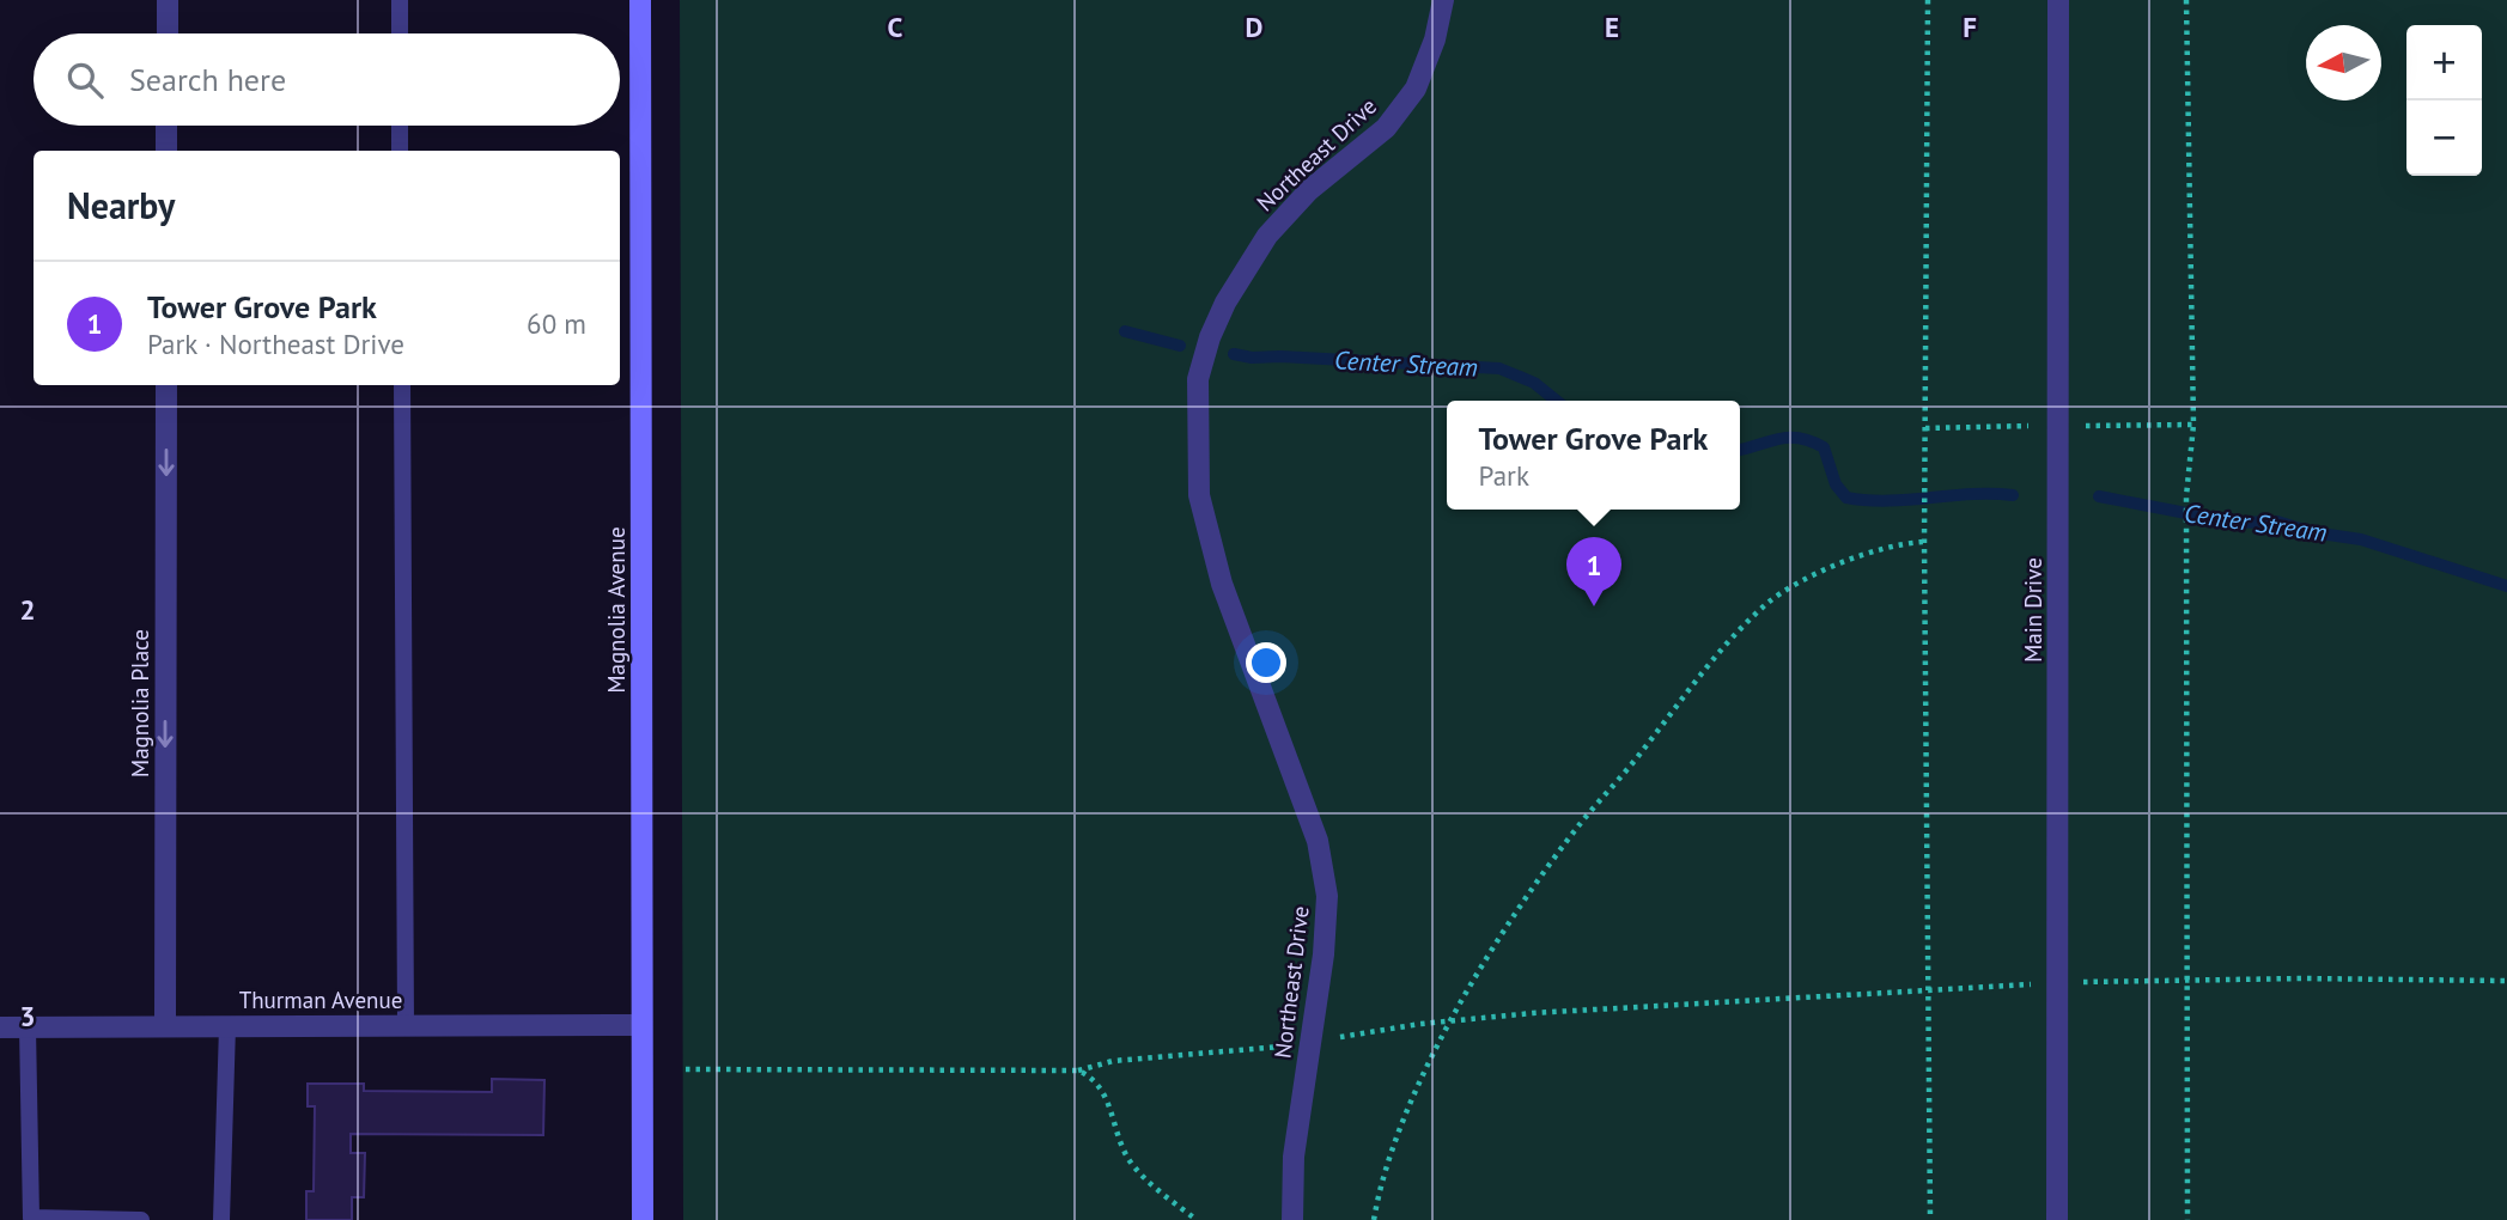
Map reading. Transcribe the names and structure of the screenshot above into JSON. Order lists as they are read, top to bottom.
{
  "streets": {
    "street": [
      "Northeast Drive",
      "Magnolia Avenue",
      "Main Drive",
      "Magnolia Place",
      "Thurman Avenue"
    ]
  },
  "crossings": [
    ["Magnolia Avenue", "Thurman Avenue"],
    ["Magnolia Place", "Thurman Avenue"]
  ],
  "one_way": ["Magnolia Place"],
  "water": ["Center Stream"],
  "north": "left",
  "page": {
    "map_buttons": ["+", "−"],
    "search": "Search here",
    "heading": "Nearby",
    "list": [
      {
        "mark": "1",
        "name": "Tower Grove Park",
        "note": "Park · Northeast Drive",
        "value": "60 m"
      }
    ],
    "popup": ["Tower Grove Park", "Park"],
    "pins": "1"
  },
  "grid": {
    "columns": [
      "C",
      "D",
      "E",
      "F"
    ],
    "rows": ["2", "3"]
  }
}
